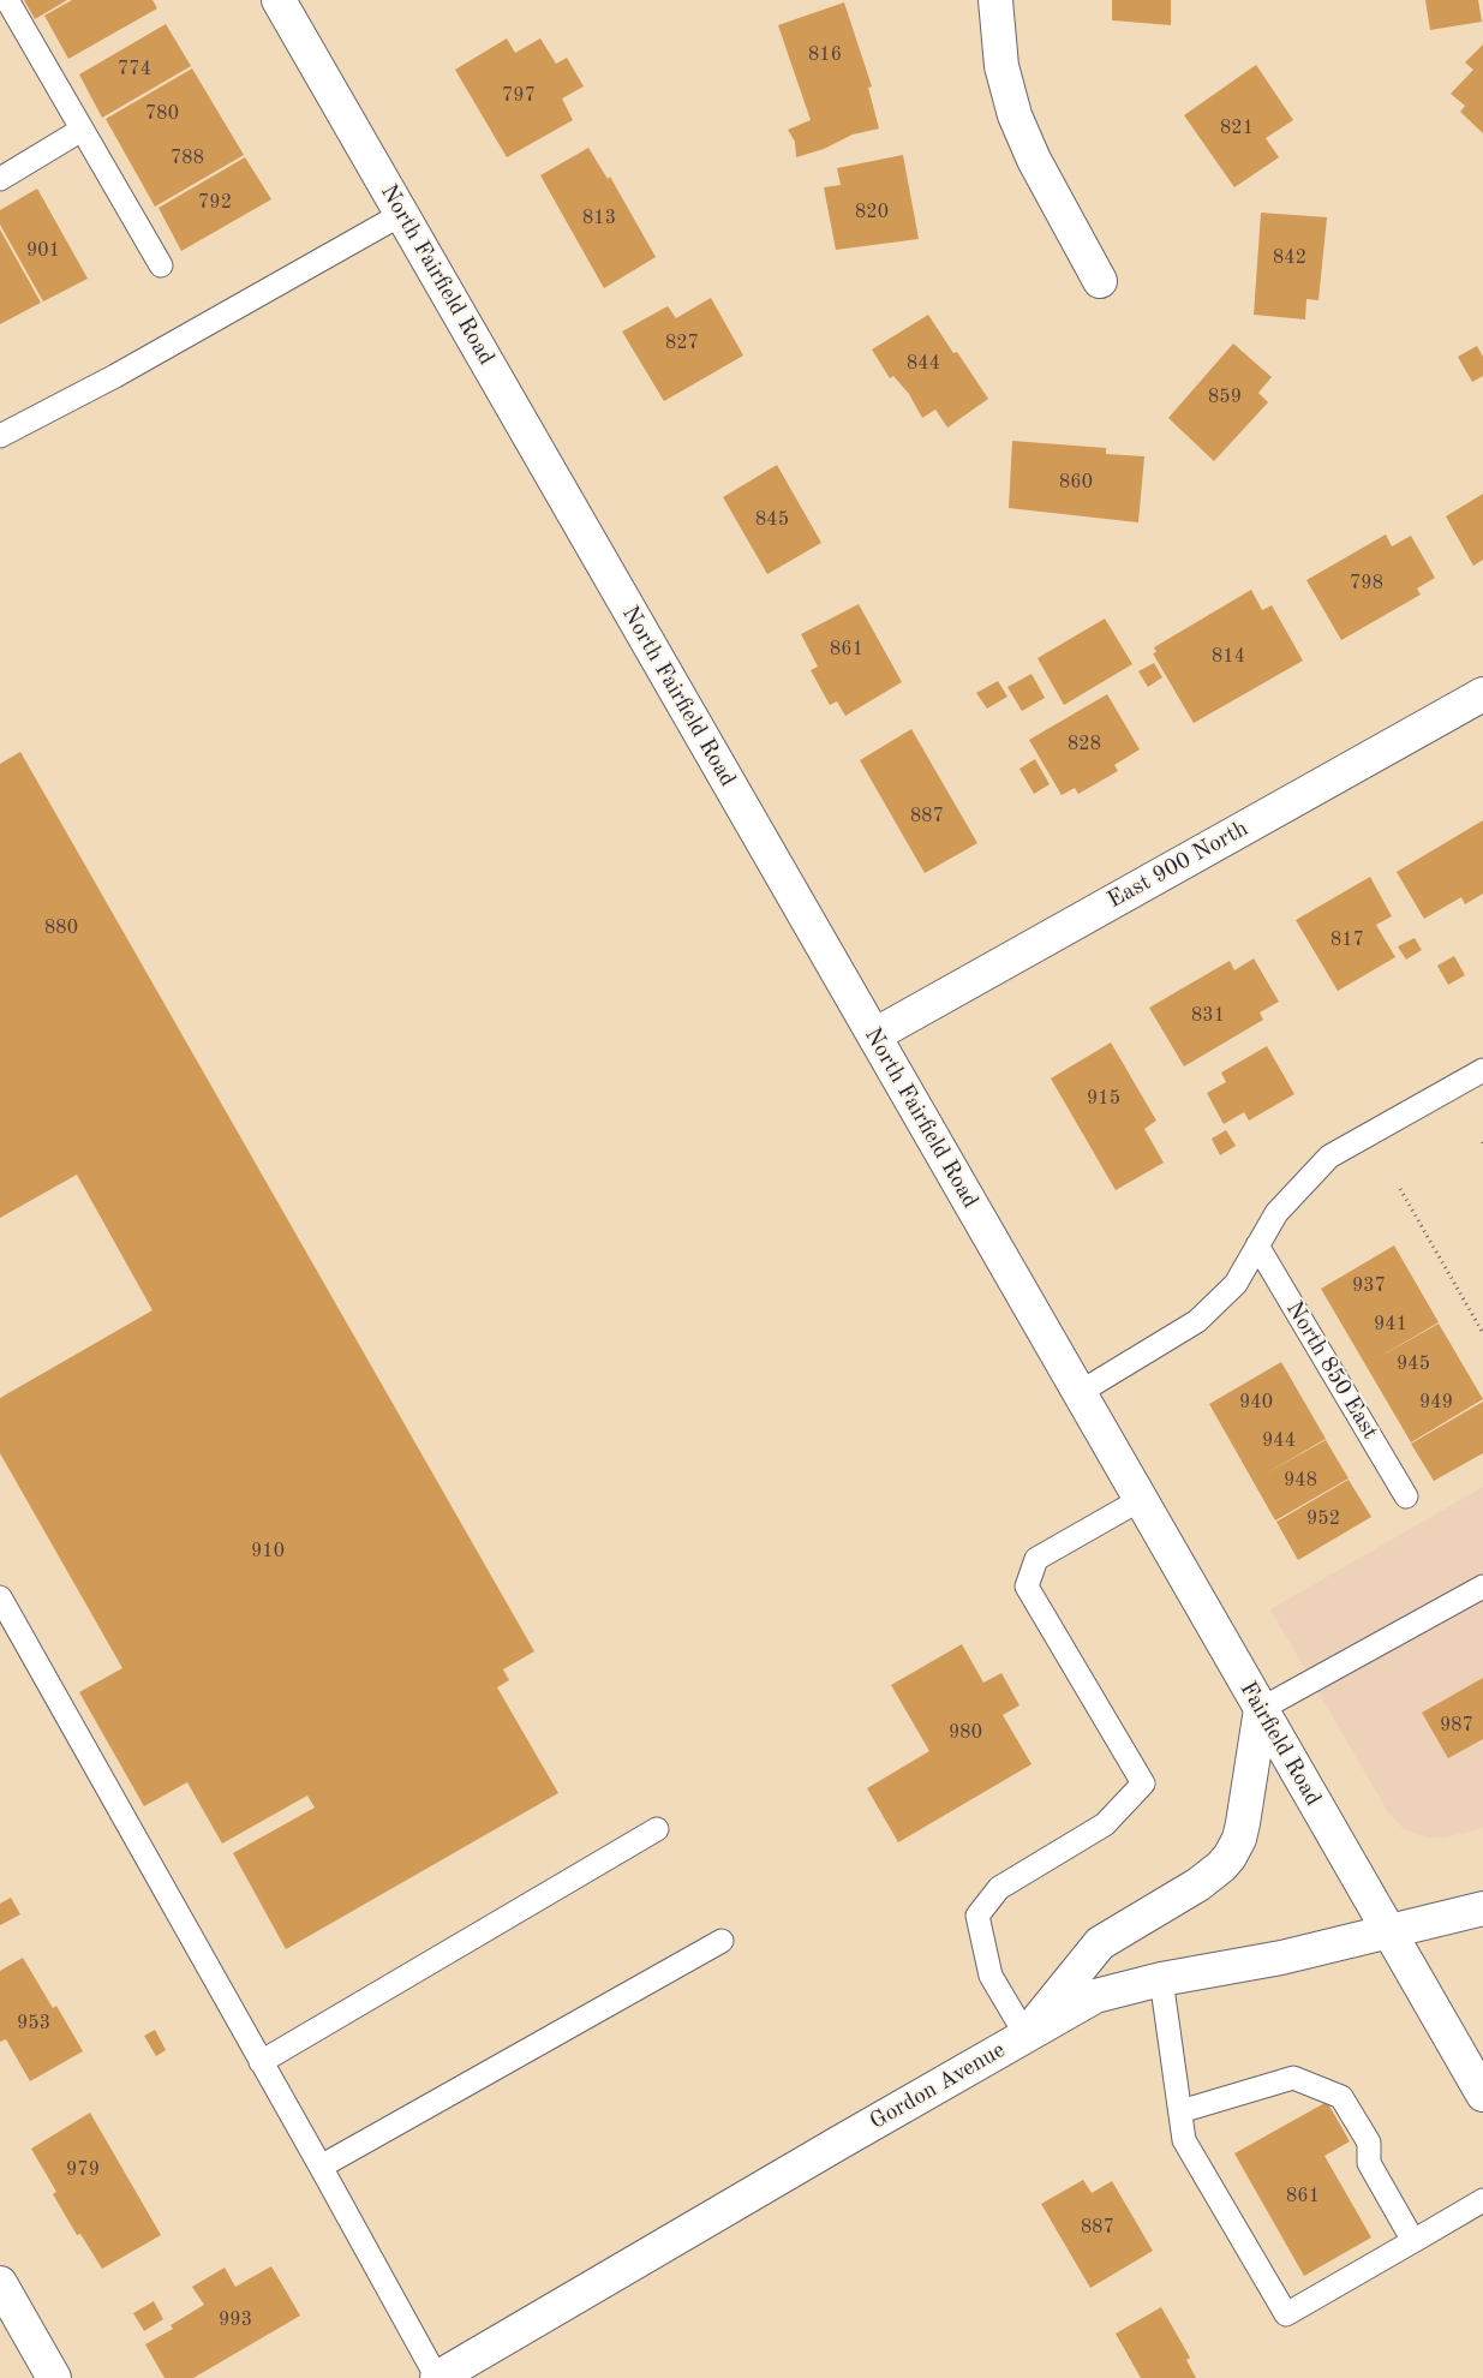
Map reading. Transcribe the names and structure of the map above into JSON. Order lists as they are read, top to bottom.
{
  "streets": {
    "main road": [
      "North Fairfield Road",
      "East 900 North",
      "Fairfield Road",
      "Gordon Avenue"
    ],
    "lane": ["North 850 East"]
  },
  "crossings": [
    ["North Fairfield Road", "East 900 North"],
    ["North Fairfield Road", "Fairfield Road"],
    ["Fairfield Road", "Gordon Avenue"]
  ],
  "house_numbers": [
    "816",
    "774",
    "797",
    "780",
    "821",
    "788",
    "792",
    "820",
    "813",
    "901",
    "842",
    "827",
    "844",
    "859",
    "860",
    "845",
    "798",
    "861",
    "814",
    "828",
    "887",
    "880",
    "817",
    "831",
    "915",
    "937",
    "941",
    "945",
    "940",
    "949",
    "944",
    "948",
    "952",
    "910",
    "987",
    "980",
    "953",
    "979",
    "861",
    "887",
    "993"
  ]
}
